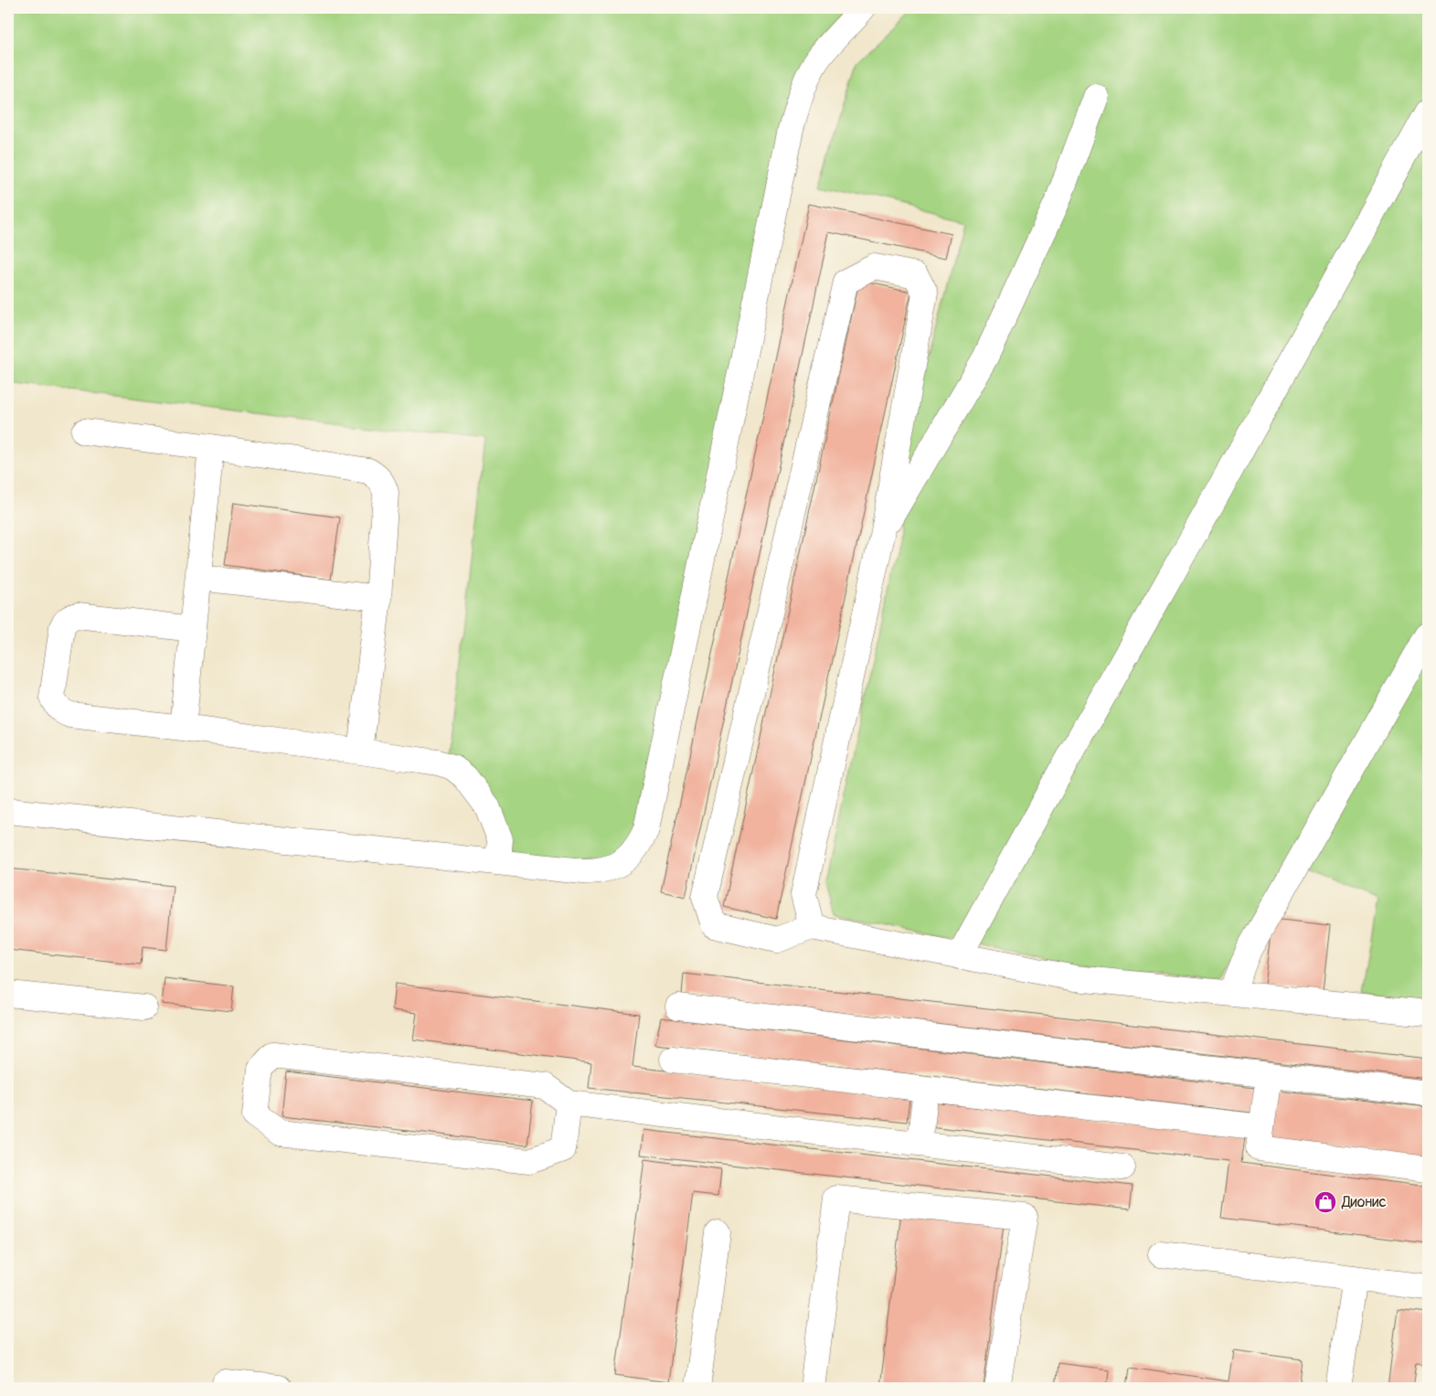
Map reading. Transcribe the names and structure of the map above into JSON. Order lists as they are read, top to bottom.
{
  "places": {
    "shop": ["Дионис"]
  }
}
